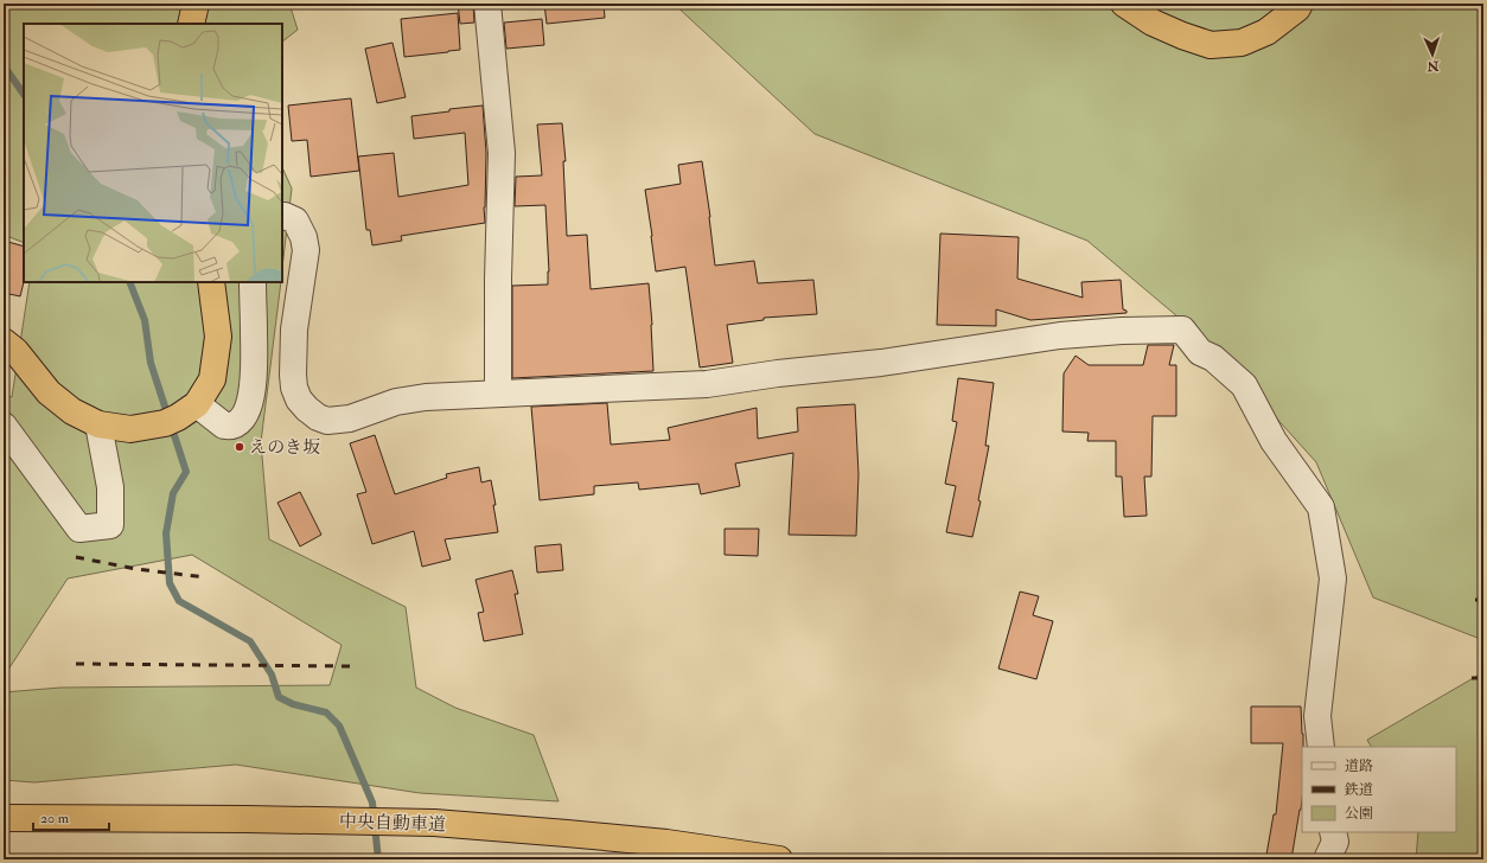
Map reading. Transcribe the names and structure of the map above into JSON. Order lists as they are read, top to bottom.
{
  "streets": {
    "highway": ["中央自動車道"]
  },
  "places": ["えのき坂"],
  "legend": ["道路", "鉄道", "公園"],
  "scale_bar": "20 m",
  "north": "bottom"
}
